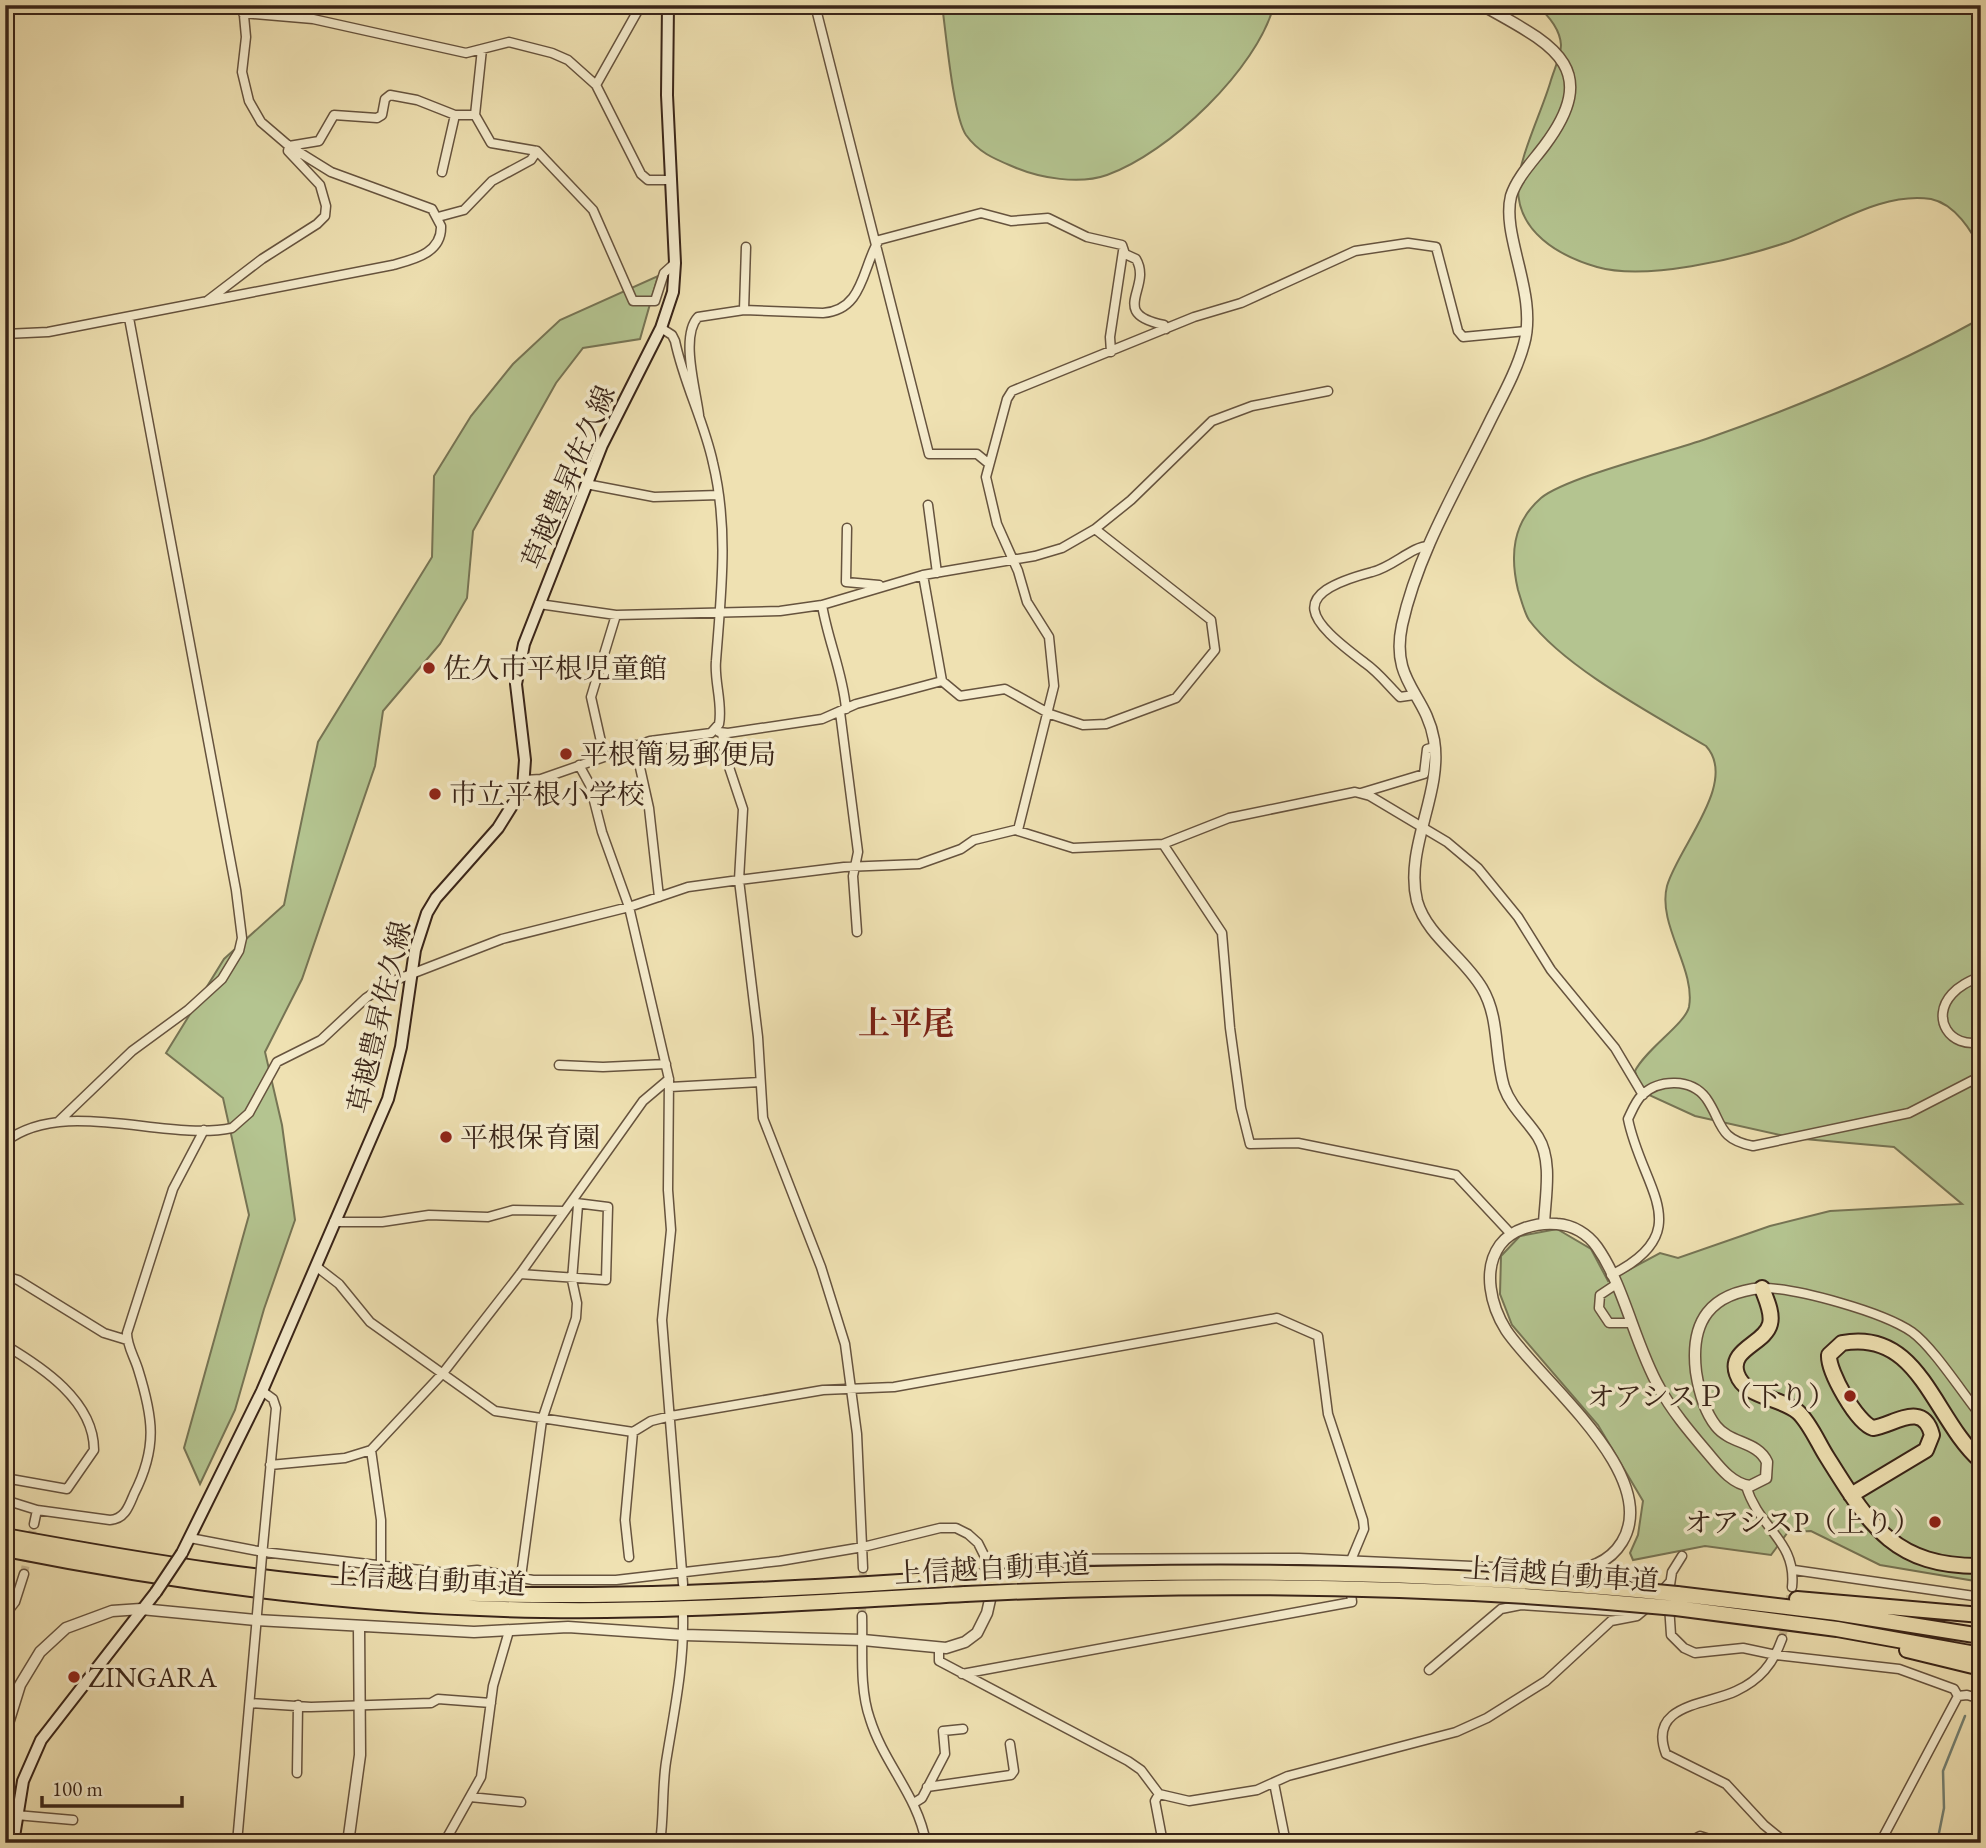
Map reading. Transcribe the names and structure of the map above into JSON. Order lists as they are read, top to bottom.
{
  "streets": {
    "highway": ["上信越自動車道"],
    "main road": ["草越豊昇佐久線"]
  },
  "districts": ["上平尾"],
  "places": [
    "佐久市平根児童館",
    "平根簡易郵便局",
    "市立平根小学校",
    "平根保育園",
    "オアシスＰ（下り）",
    "オアシスP（上り）",
    "ZINGARA"
  ],
  "scale_bar": "100 m"
}
